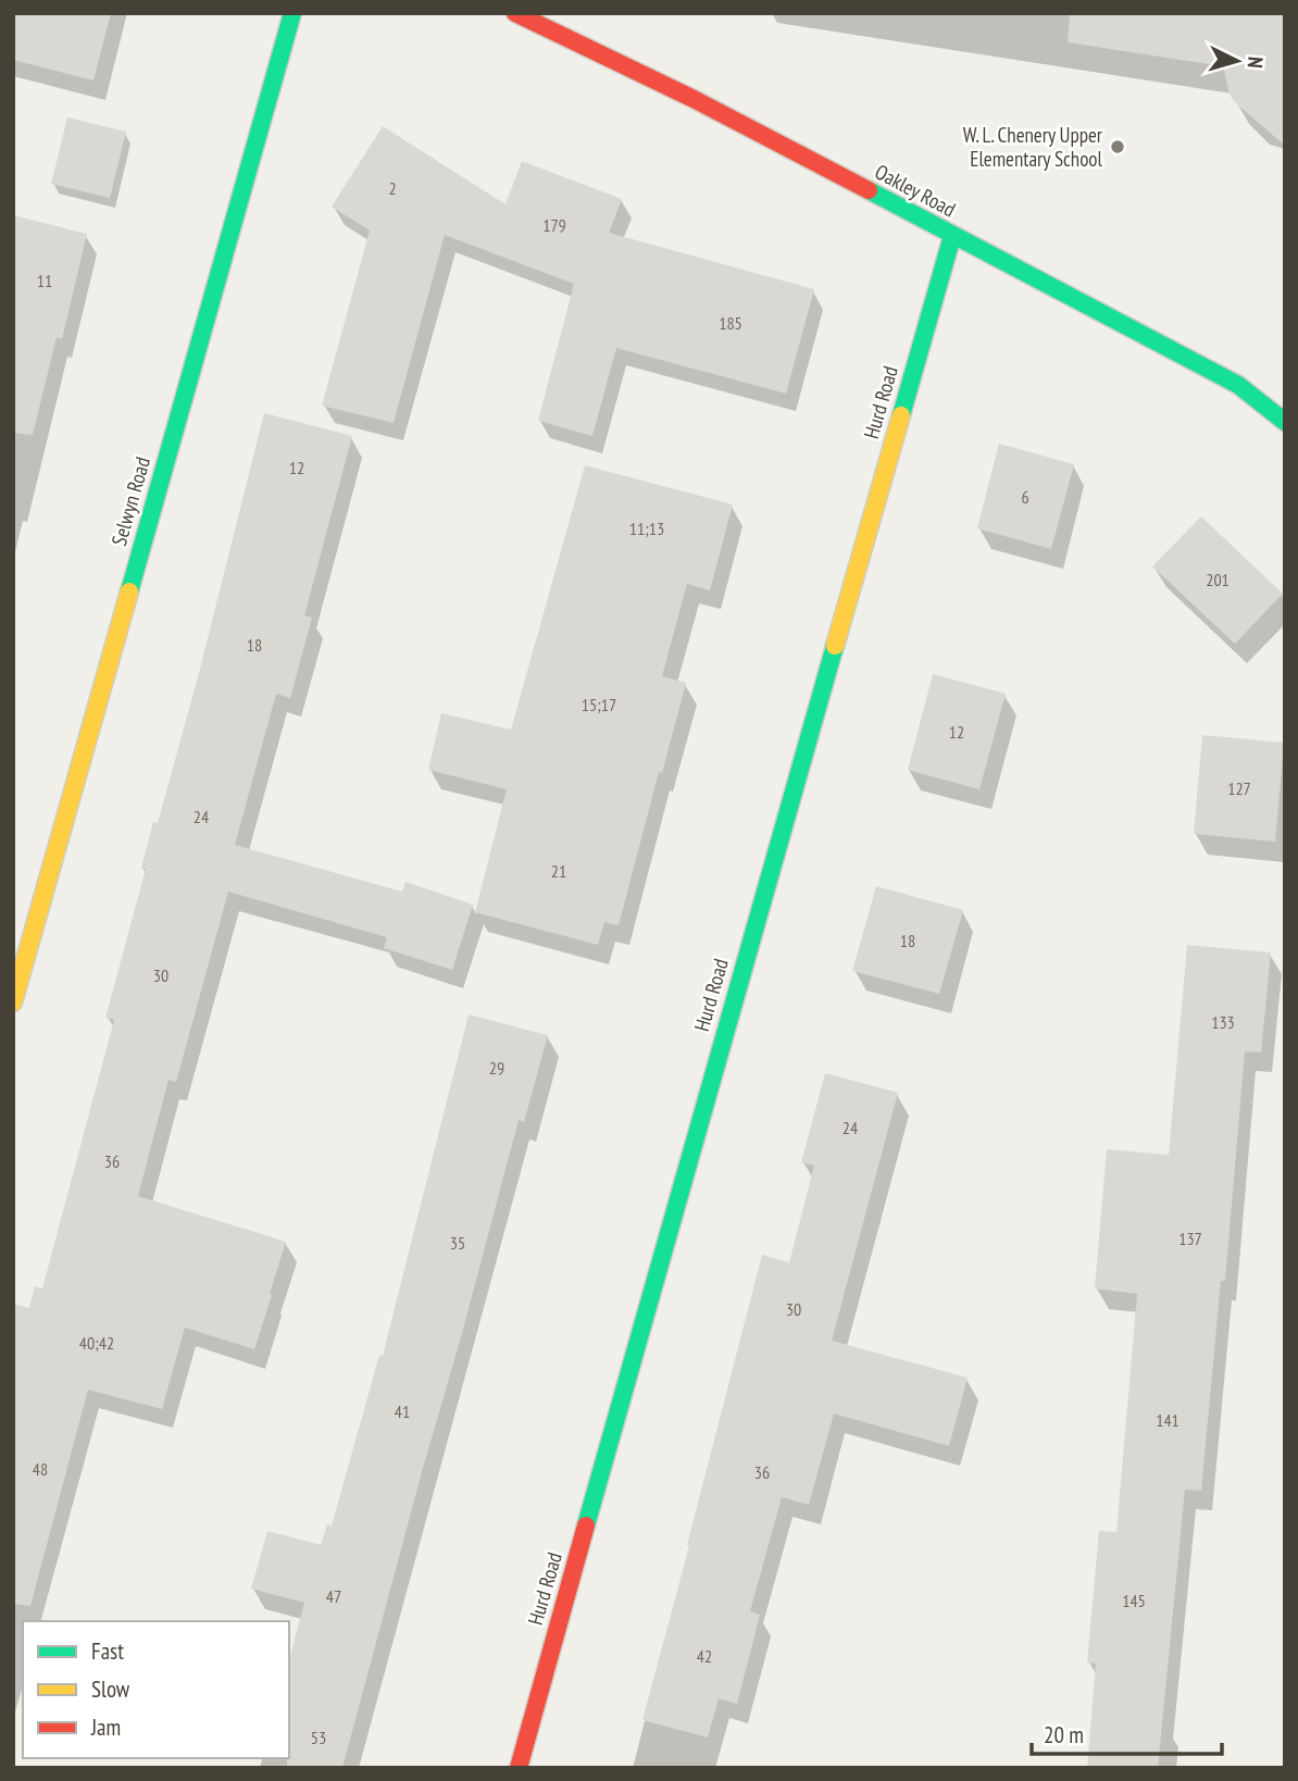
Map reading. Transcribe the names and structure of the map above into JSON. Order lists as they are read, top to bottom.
{
  "streets": {
    "street": ["Oakley Road", "Hurd Road", "Selwyn Road"]
  },
  "crossings": [
    ["Oakley Road", "Hurd Road"]
  ],
  "places": ["W. L. Chenery Upper Elementary School"],
  "house_numbers": [
    "2",
    "179",
    "11",
    "185",
    "12",
    "6",
    "11;13",
    "201",
    "18",
    "15;17",
    "12",
    "127",
    "24",
    "21",
    "18",
    "30",
    "133",
    "29",
    "24",
    "36",
    "137",
    "35",
    "30",
    "40;42",
    "41",
    "141",
    "48",
    "36",
    "47",
    "145",
    "42",
    "53"
  ],
  "legend": ["Fast", "Slow", "Jam"],
  "scale_bar": "20 m",
  "north": "right"
}
